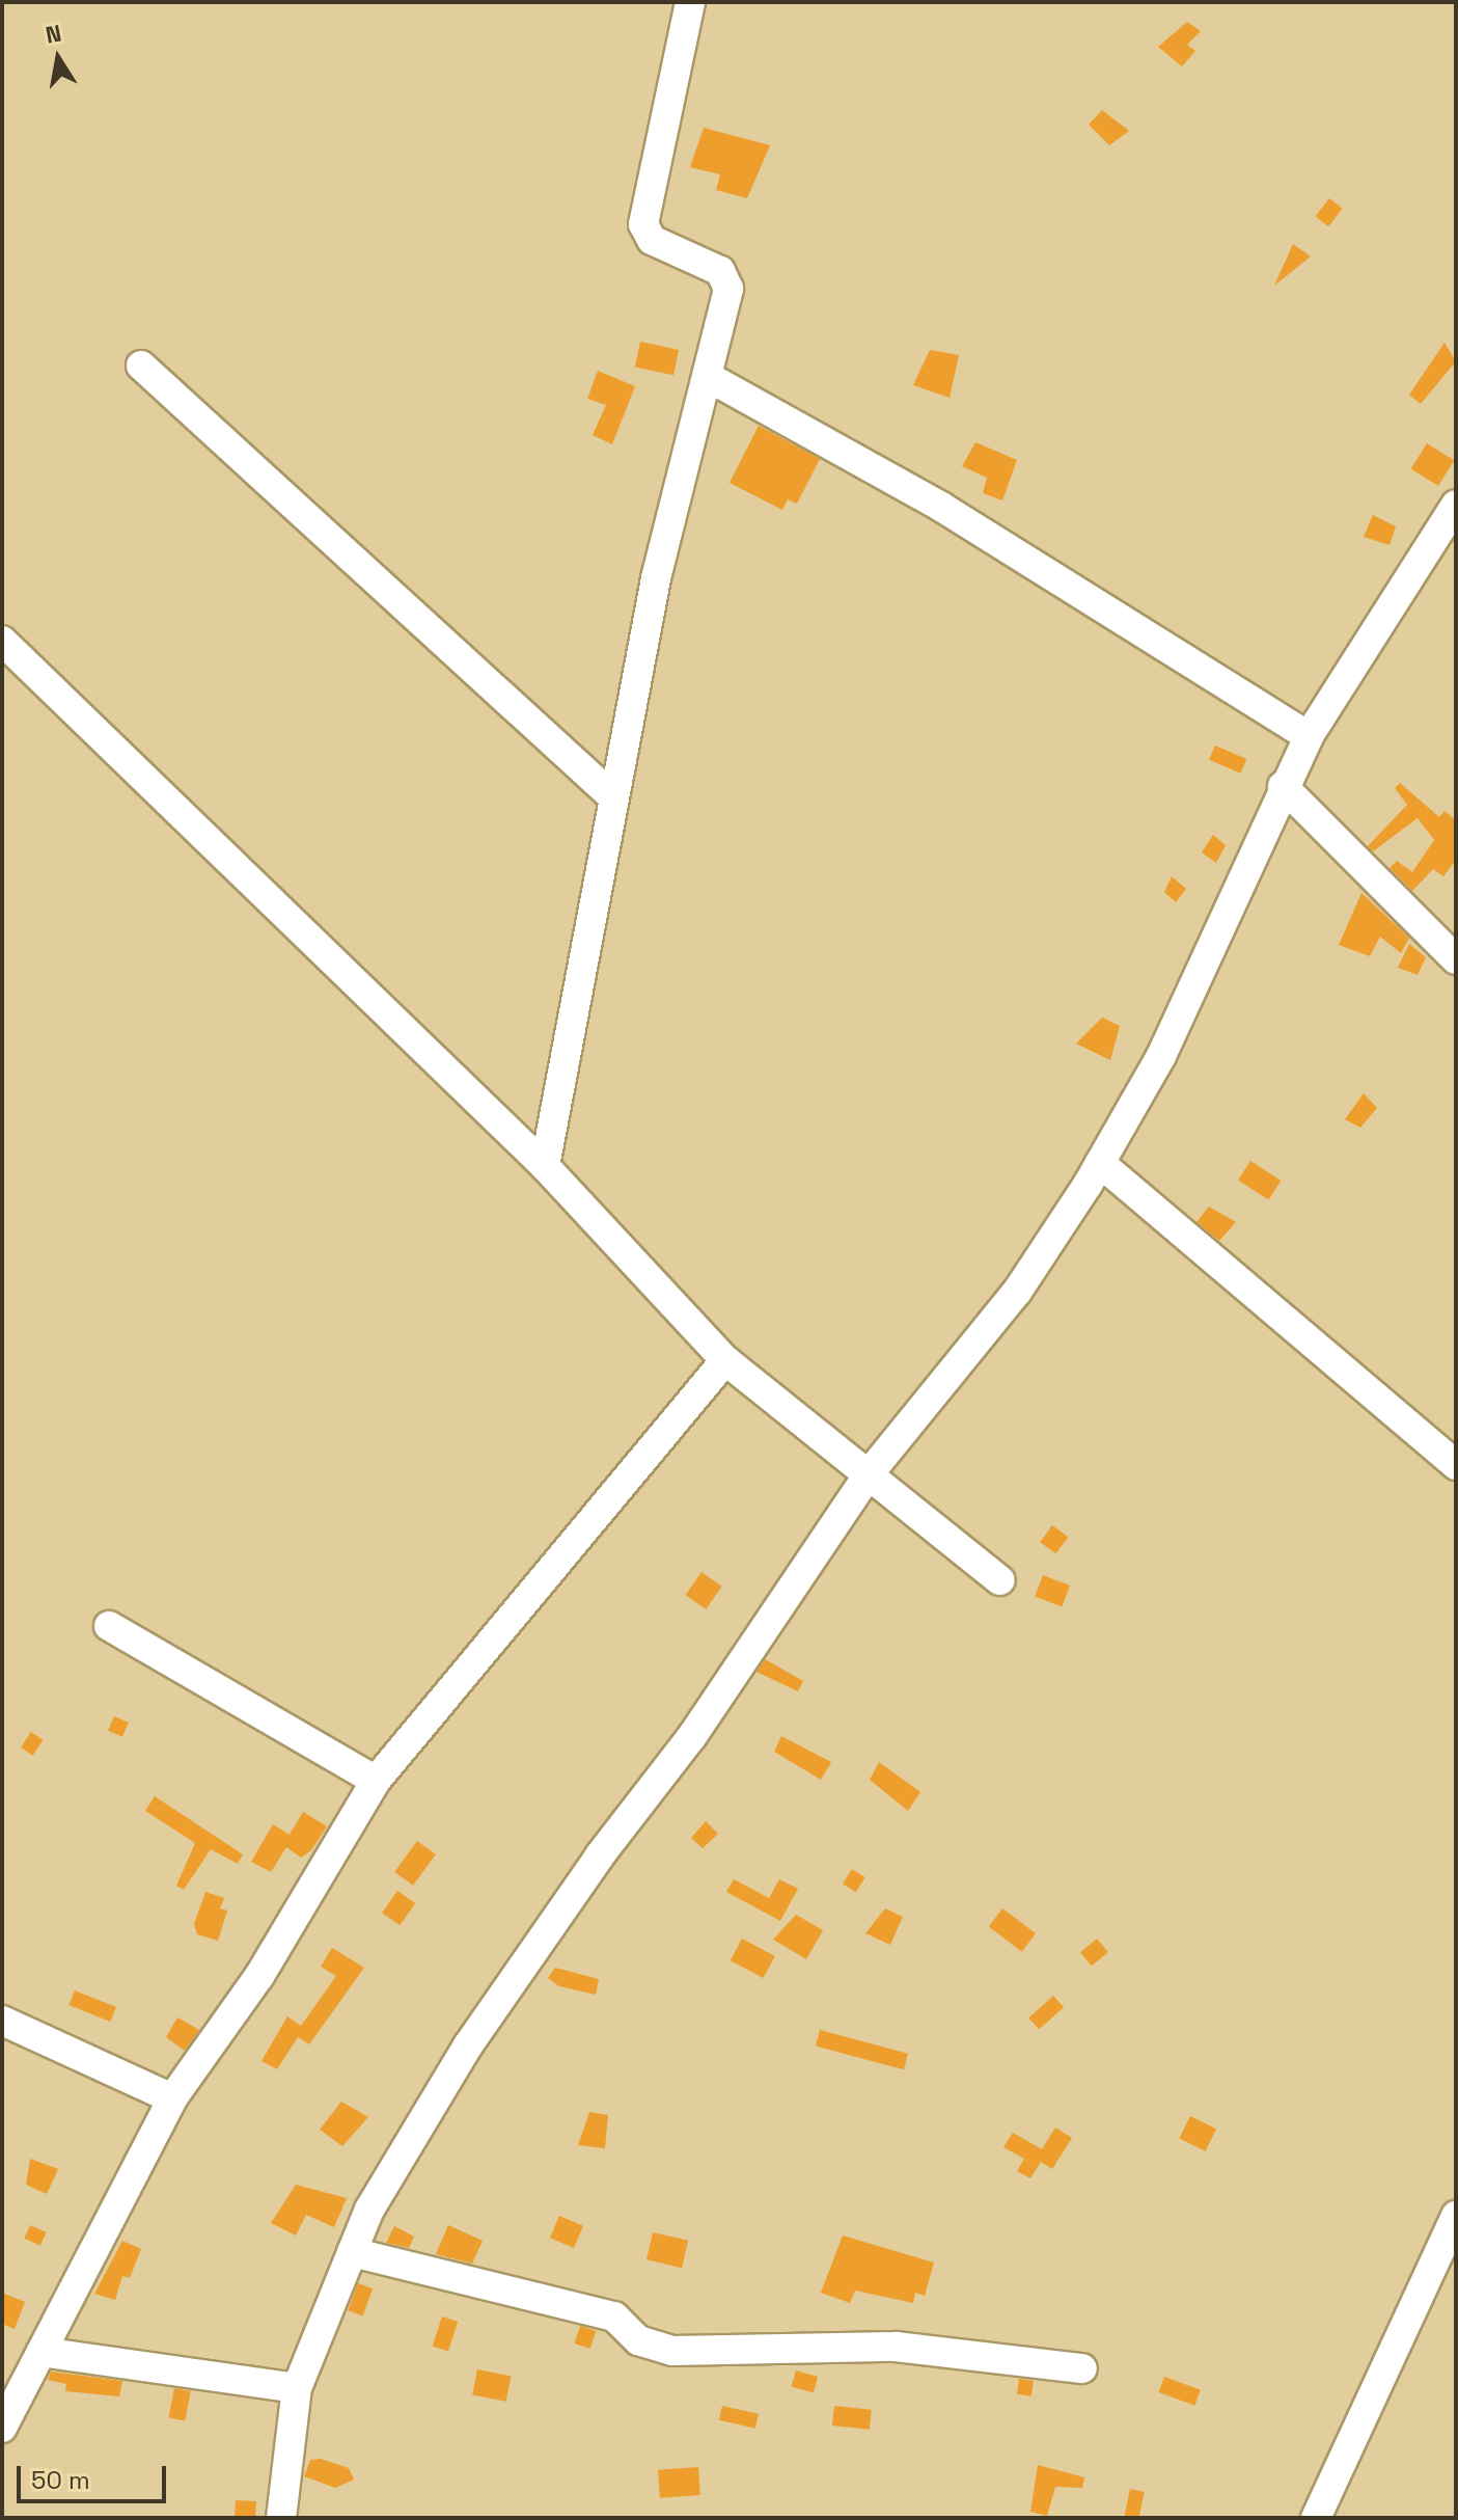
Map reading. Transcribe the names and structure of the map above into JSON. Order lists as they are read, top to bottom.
{
  "scale_bar": "50 m",
  "north": "top"
}
